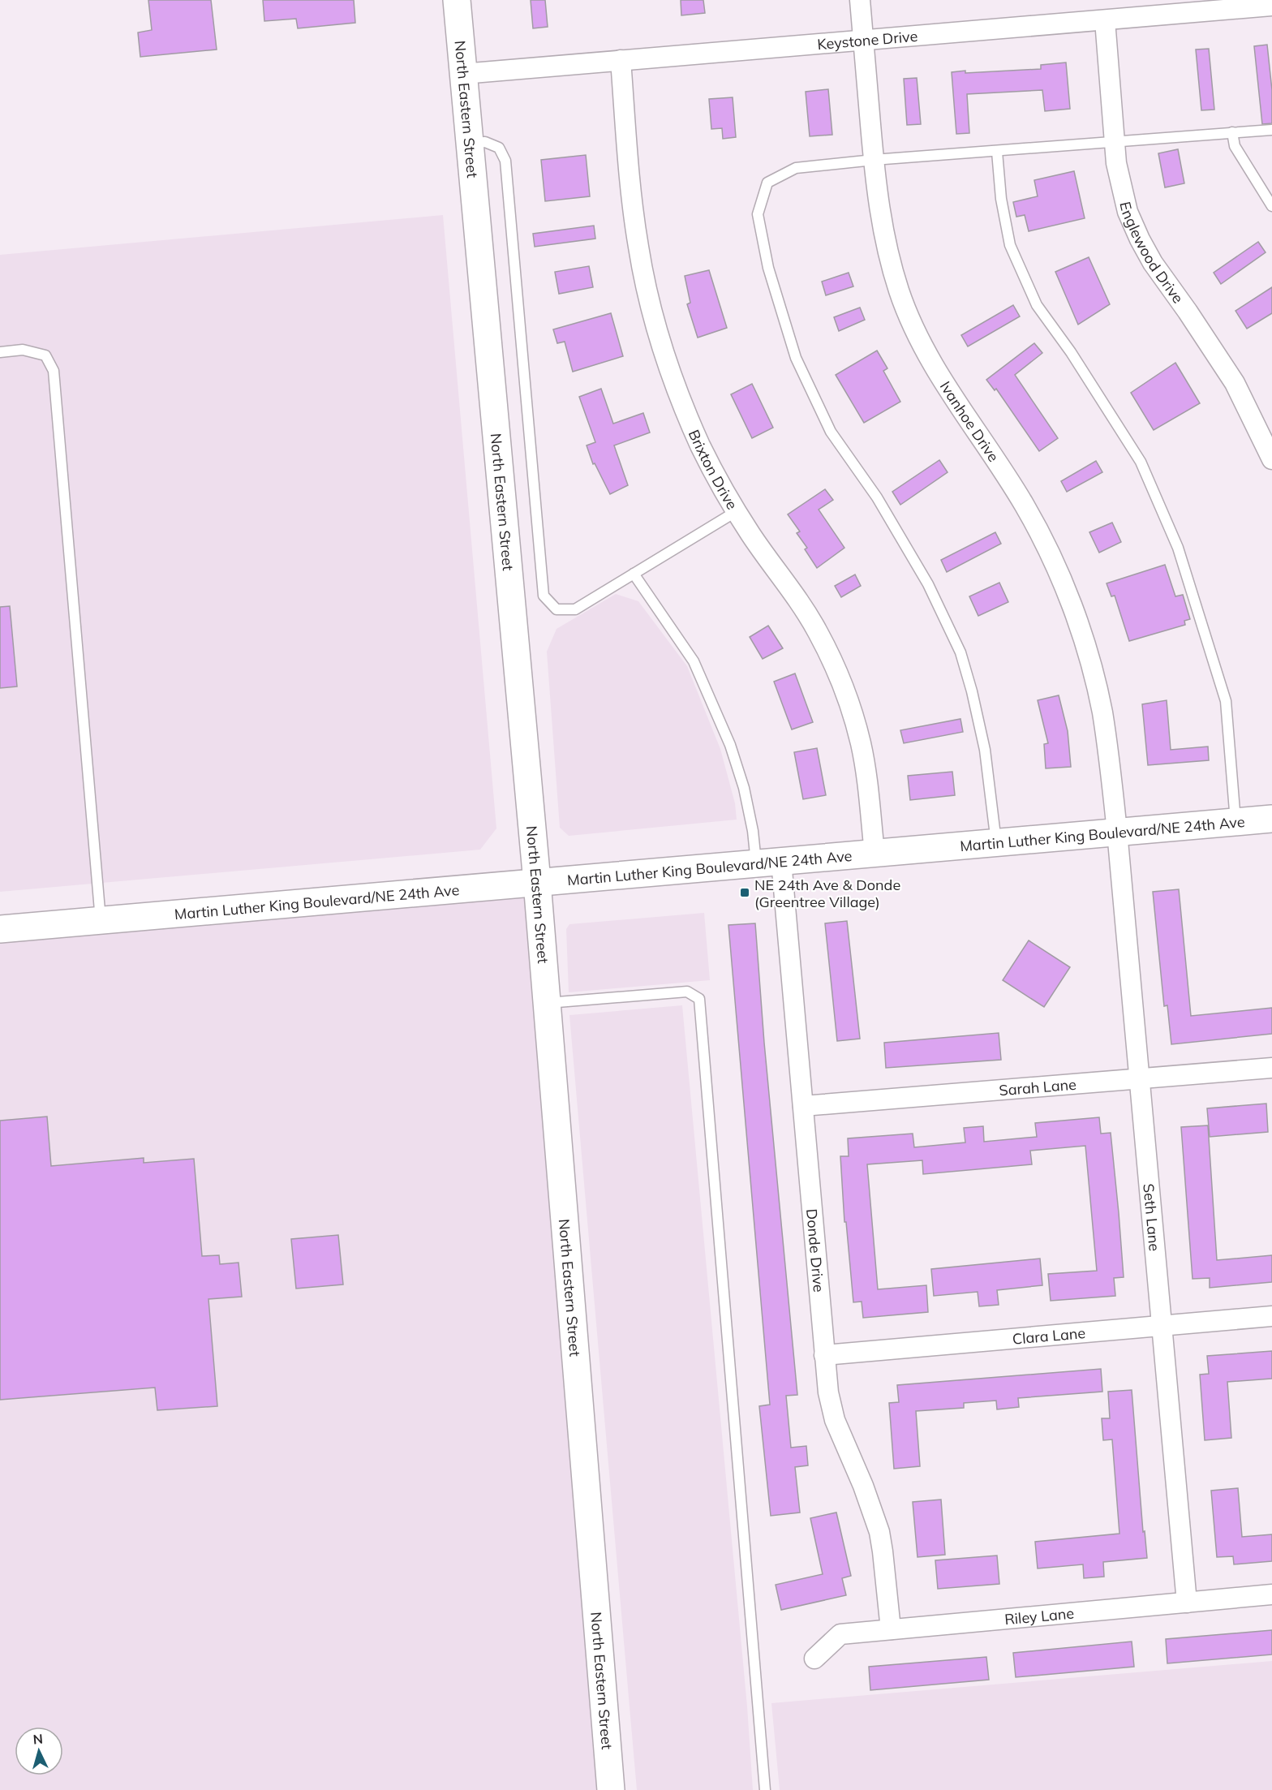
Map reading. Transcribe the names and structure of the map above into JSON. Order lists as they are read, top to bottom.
{
  "streets": {
    "main road": ["North Eastern Street", "Martin Luther King Boulevard/NE 24th Ave"],
    "street": [
      "Keystone Drive",
      "Englewood Drive",
      "Ivanhoe Drive",
      "Brixton Drive",
      "Sarah Lane",
      "Seth Lane",
      "Donde Drive",
      "Clara Lane",
      "Riley Lane"
    ]
  },
  "crossings": [
    ["Keystone Drive", "North Eastern Street"],
    ["Keystone Drive", "Englewood Drive"],
    ["Keystone Drive", "Ivanhoe Drive"],
    ["Keystone Drive", "Brixton Drive"],
    ["North Eastern Street", "Martin Luther King Boulevard/NE 24th Ave"],
    ["Ivanhoe Drive", "Martin Luther King Boulevard/NE 24th Ave"],
    ["Ivanhoe Drive", "Seth Lane"],
    ["Brixton Drive", "Martin Luther King Boulevard/NE 24th Ave"],
    ["Martin Luther King Boulevard/NE 24th Ave", "Seth Lane"],
    ["Martin Luther King Boulevard/NE 24th Ave", "Donde Drive"],
    ["Sarah Lane", "Seth Lane"],
    ["Sarah Lane", "Donde Drive"],
    ["Seth Lane", "Clara Lane"],
    ["Seth Lane", "Riley Lane"],
    ["Donde Drive", "Clara Lane"],
    ["Donde Drive", "Riley Lane"]
  ],
  "places": {
    "transit": ["NE 24th Ave & Donde (Greentree Village)"]
  },
  "north": "top"
}
